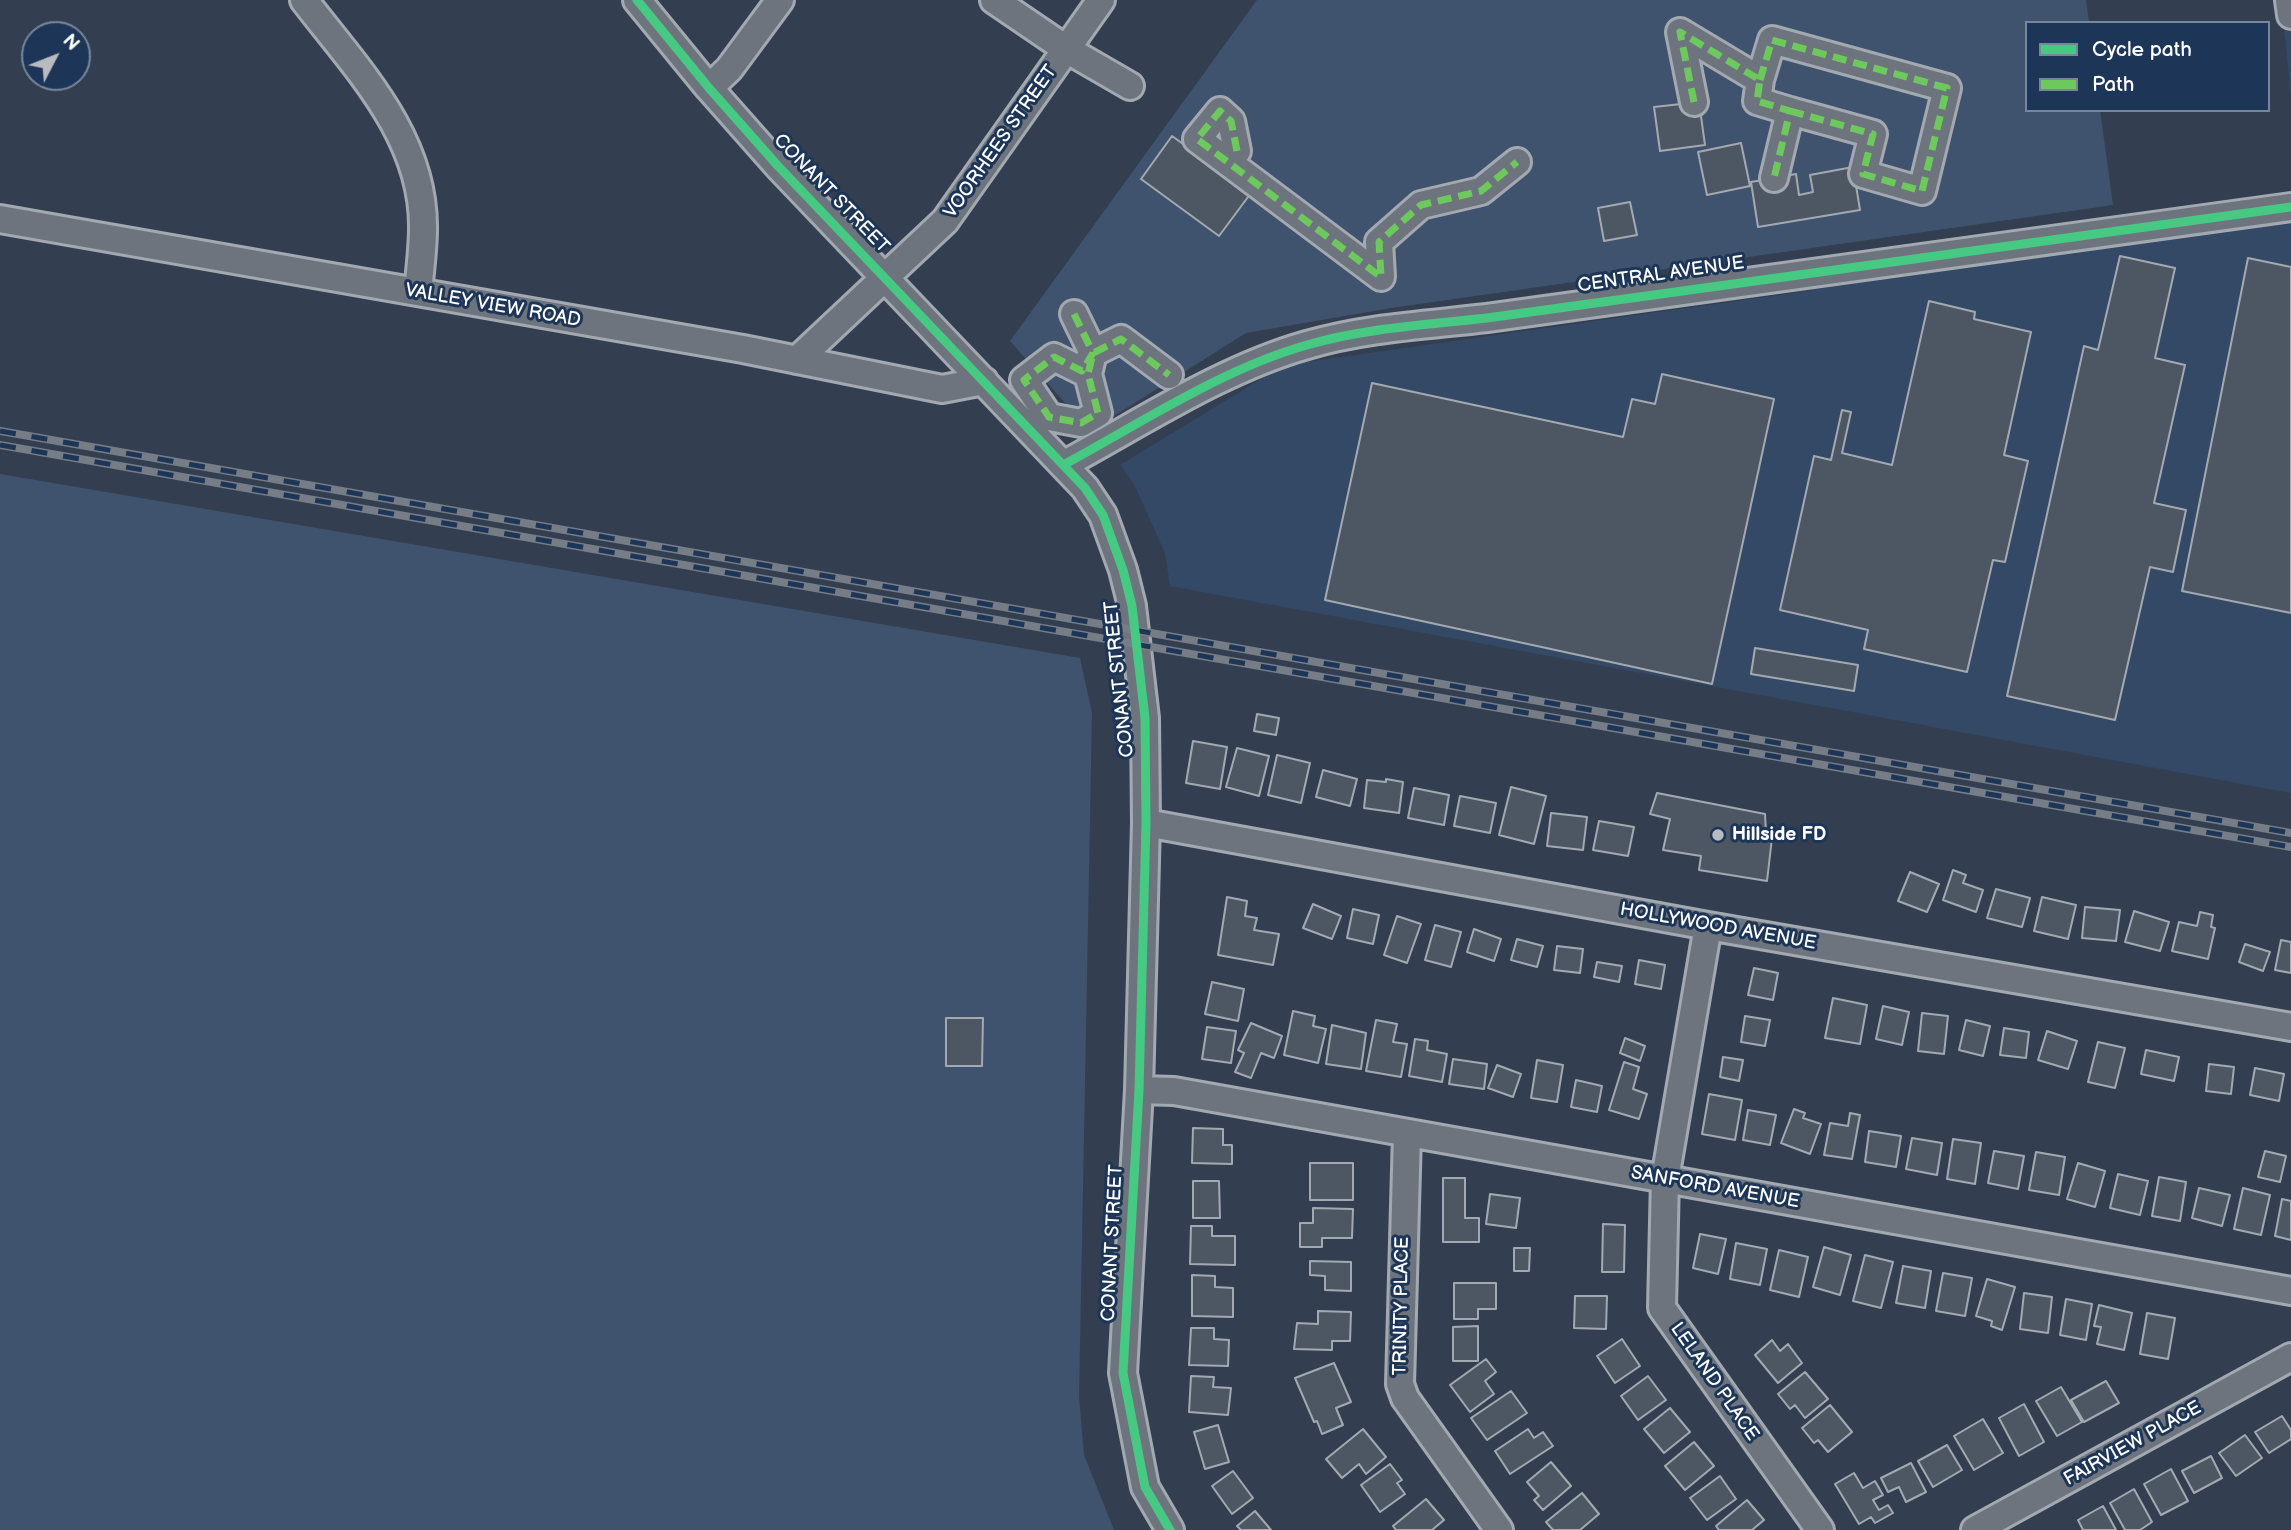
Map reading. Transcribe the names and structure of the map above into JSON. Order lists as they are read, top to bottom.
{
  "streets": {
    "street": [
      "VOORHEES STREET",
      "CONANT STREET",
      "CENTRAL AVENUE",
      "VALLEY VIEW ROAD",
      "HOLLYWOOD AVENUE",
      "SANFORD AVENUE",
      "TRINITY PLACE",
      "LELAND PLACE",
      "FAIRVIEW PLACE"
    ]
  },
  "crossings": [
    ["VOORHEES STREET", "CONANT STREET"],
    ["VOORHEES STREET", "VALLEY VIEW ROAD"],
    ["CONANT STREET", "CENTRAL AVENUE"],
    ["CONANT STREET", "VALLEY VIEW ROAD"],
    ["CONANT STREET", "HOLLYWOOD AVENUE"],
    ["CONANT STREET", "SANFORD AVENUE"],
    ["HOLLYWOOD AVENUE", "LELAND PLACE"],
    ["SANFORD AVENUE", "TRINITY PLACE"],
    ["SANFORD AVENUE", "LELAND PLACE"]
  ],
  "places": ["Hillside FD"],
  "legend": ["Cycle path", "Path"],
  "north": "top right"
}
